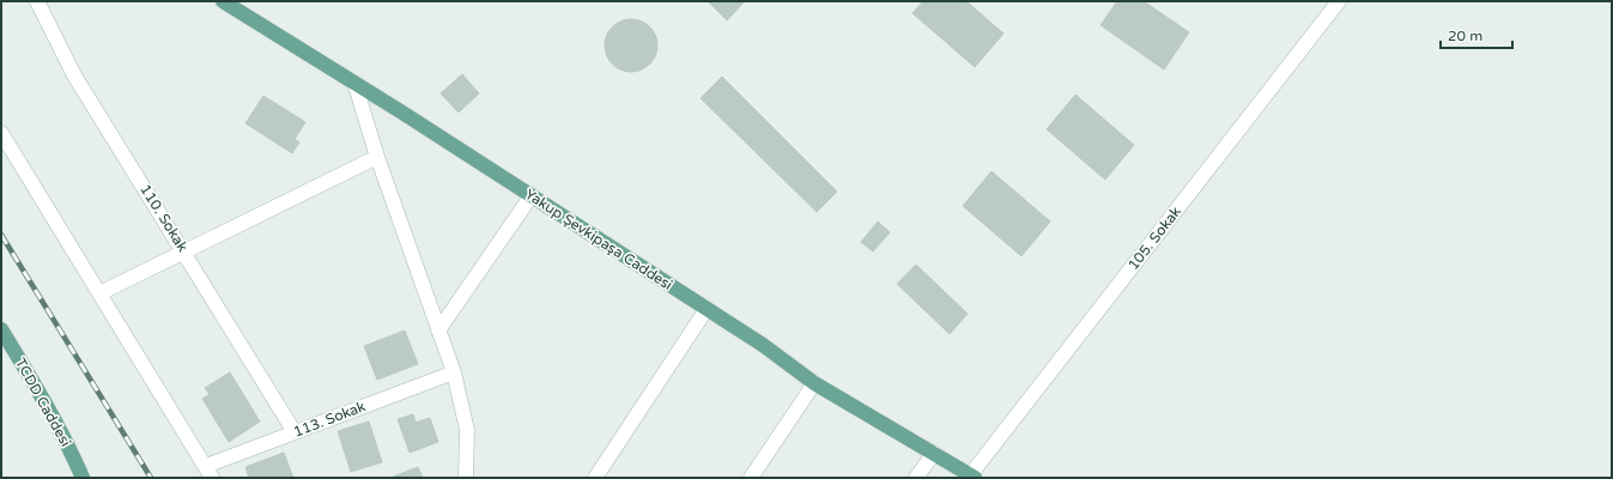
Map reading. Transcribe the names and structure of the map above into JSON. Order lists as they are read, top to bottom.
{
  "streets": {
    "main road": ["Yakup Şevkipaşa Caddesi", "TCDD Caddesi"],
    "street": ["110. Sokak", "105. Sokak", "113. Sokak"]
  },
  "crossings": [
    ["110. Sokak", "113. Sokak"],
    ["105. Sokak", "Yakup Şevkipaşa Caddesi"]
  ],
  "scale_bar": "20 m"
}
